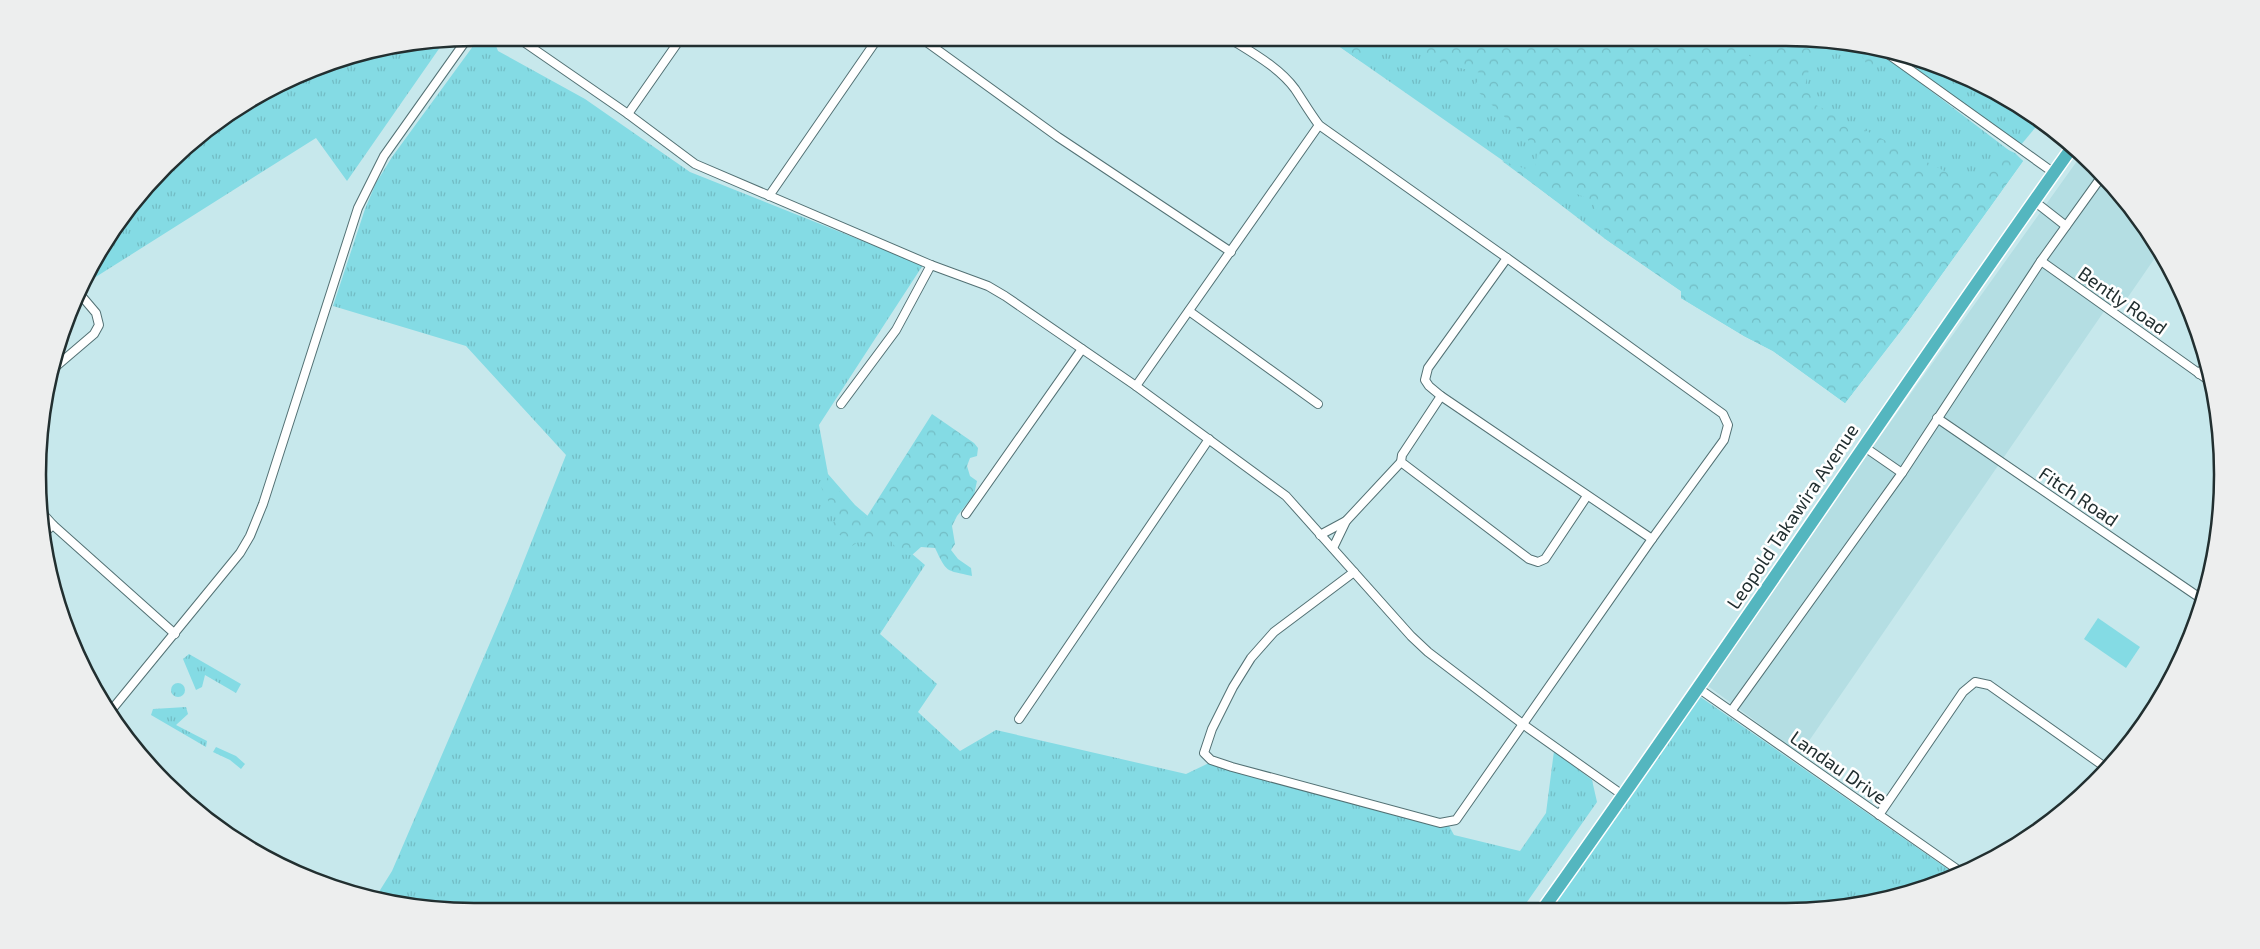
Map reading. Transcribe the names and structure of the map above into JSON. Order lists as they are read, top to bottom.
{
  "streets": {
    "highway": ["Leopold Takawira Avenue"],
    "street": ["Bently Road", "Fitch Road", "Landau Drive"]
  },
  "crossings": [
    ["Leopold Takawira Avenue", "Landau Drive"]
  ]
}
